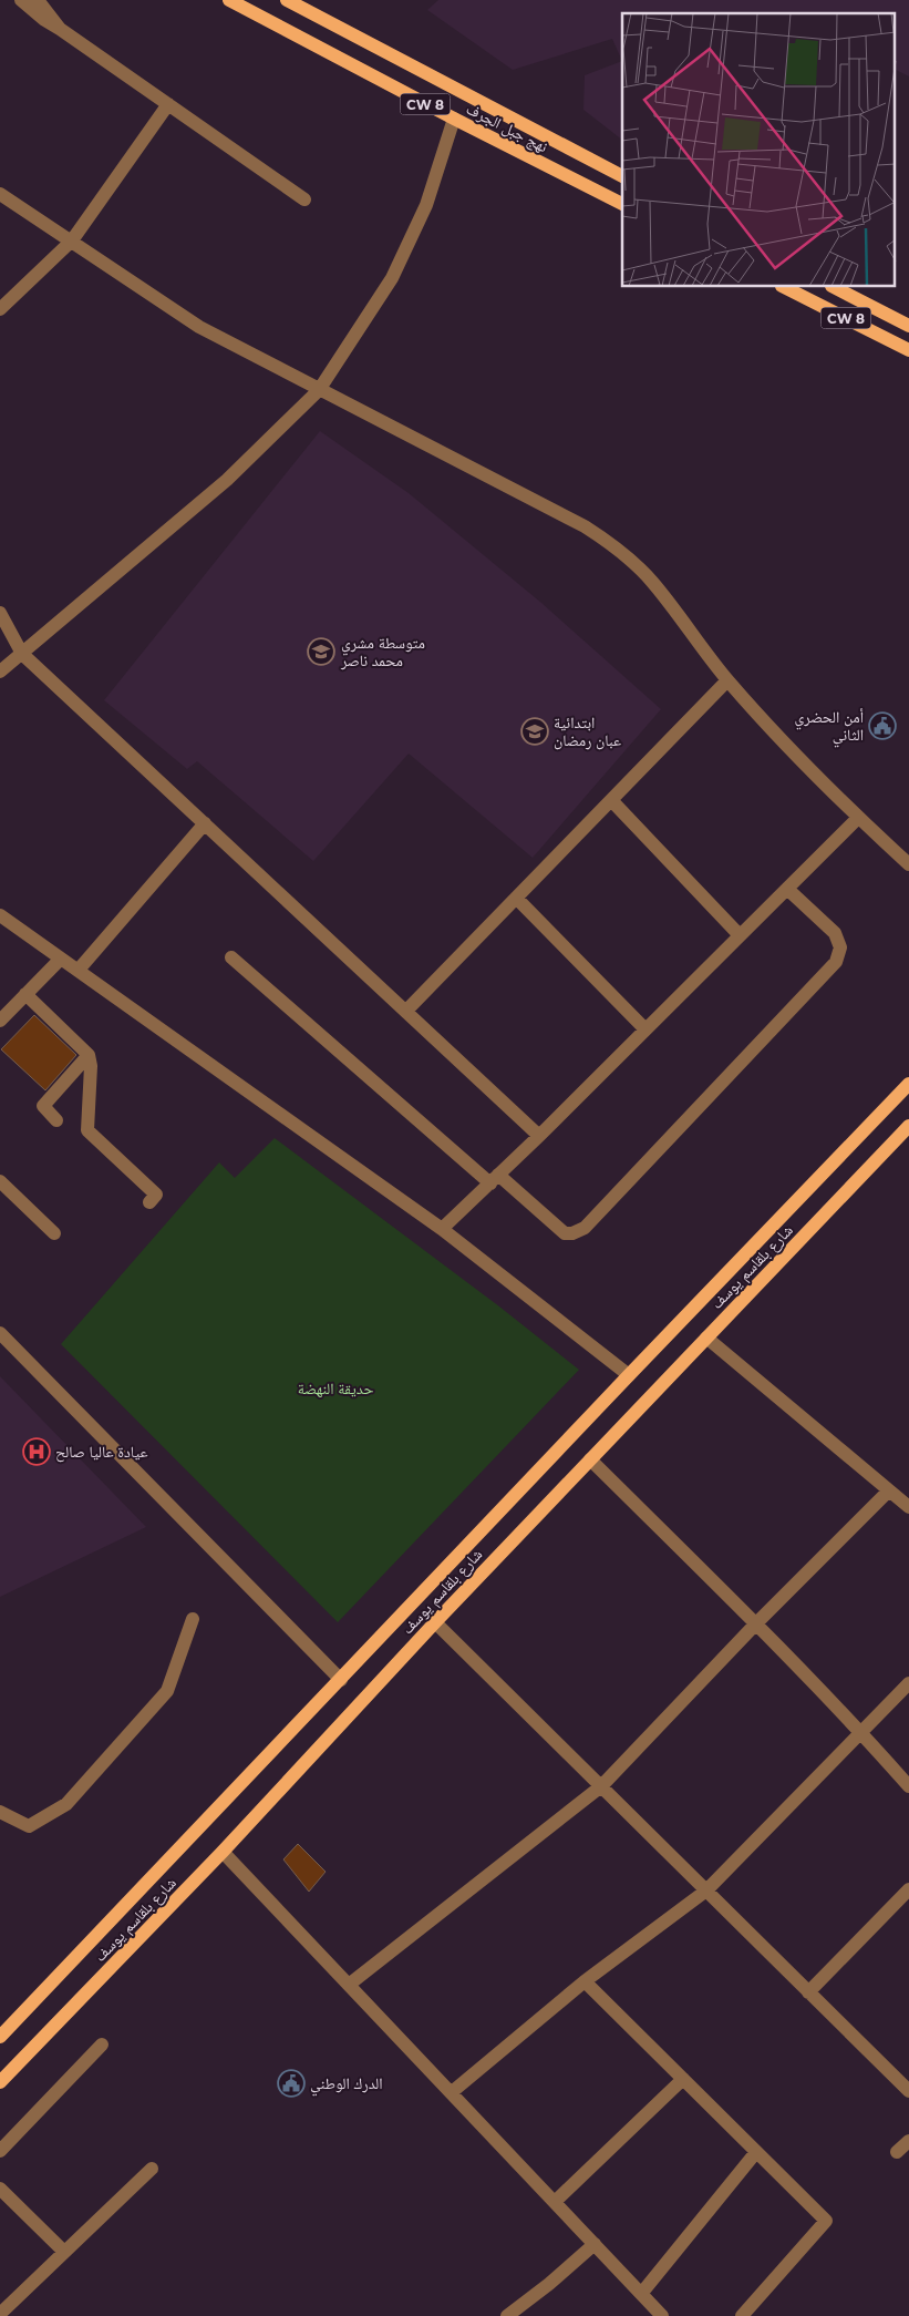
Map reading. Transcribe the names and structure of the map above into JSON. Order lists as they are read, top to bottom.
{
  "streets": {
    "main road": ["CW 8", "نهج جبل الجرف", "شارع بلقاسم يوسف"]
  },
  "parks": ["حديقة النهضة"],
  "places": {
    "school or university": ["متوسطة مشري محمد ناصر", "ابتدائية عبان رمضان"],
    "public building": ["أمن الحضري الثاني", "الدرك الوطني"],
    "hospital": ["عيادة عاليا صالح"]
  }
}
